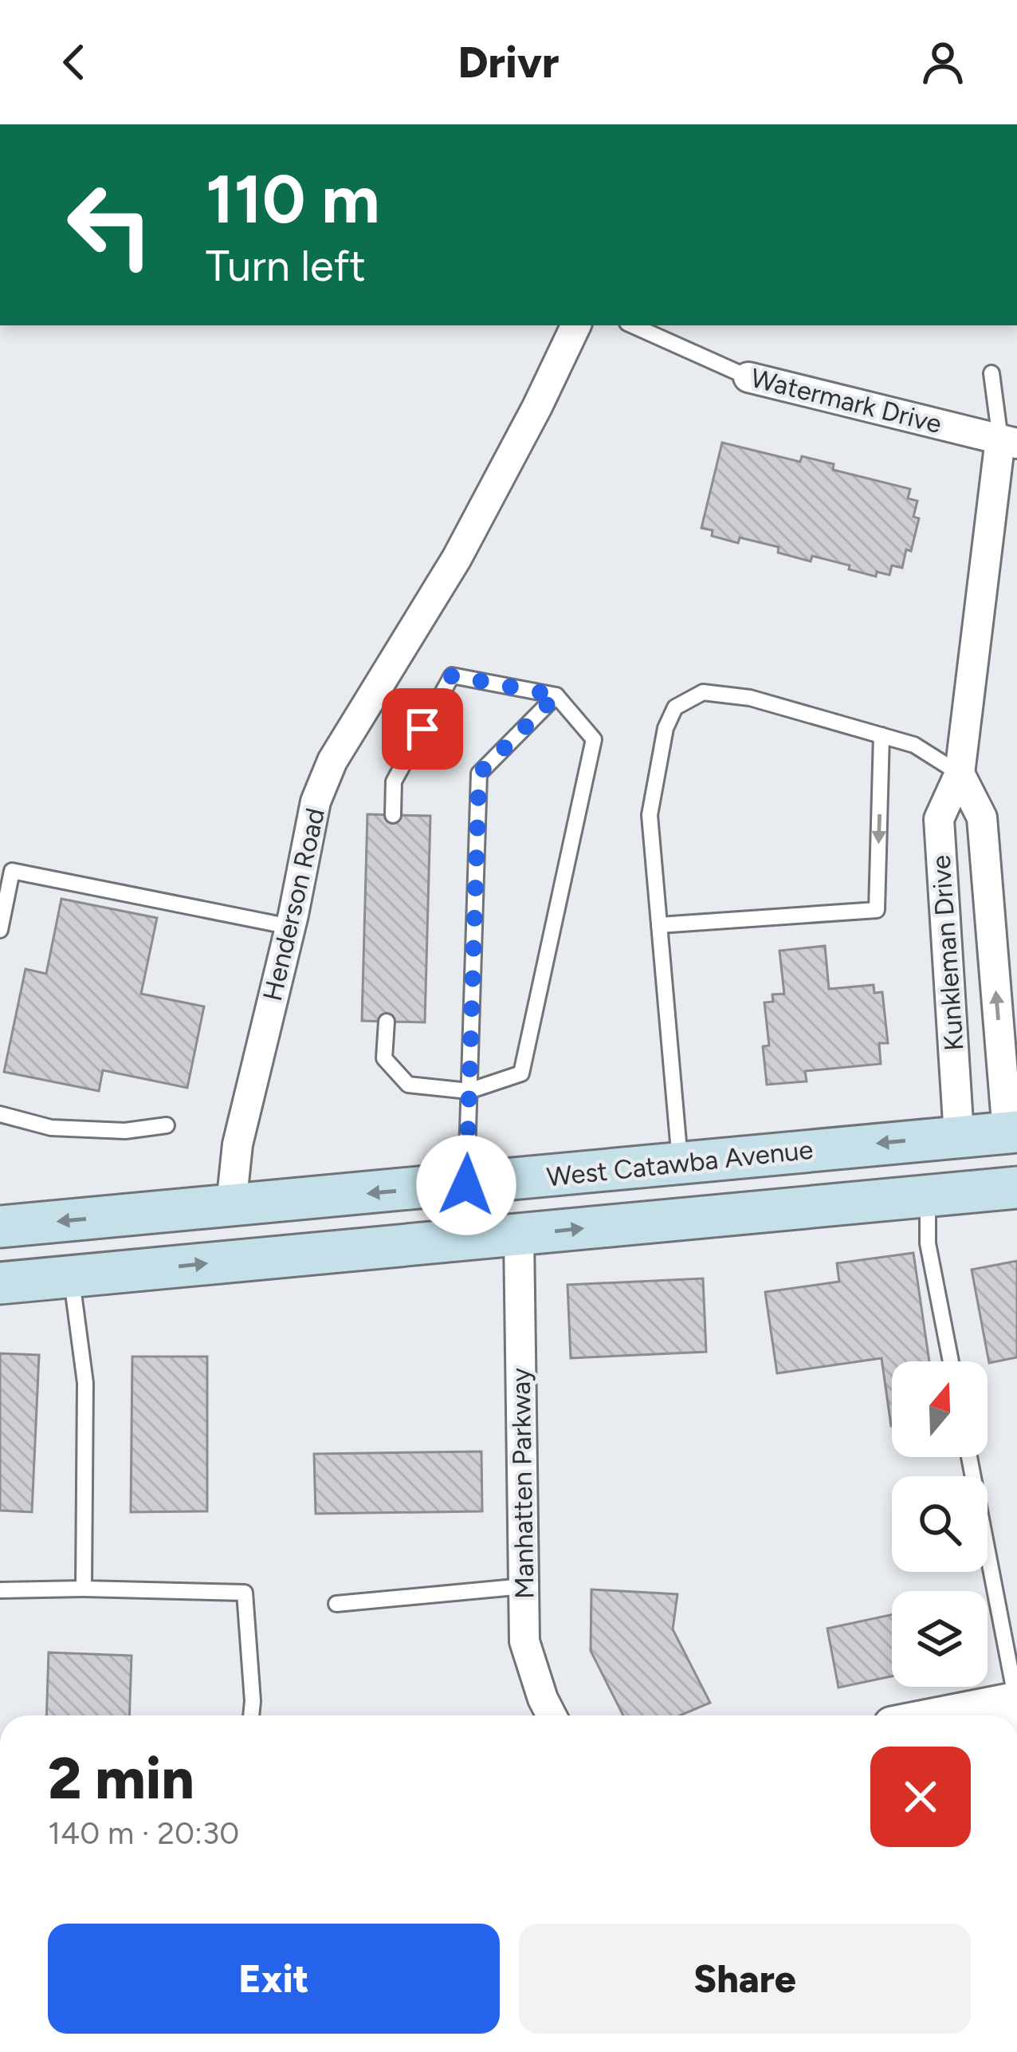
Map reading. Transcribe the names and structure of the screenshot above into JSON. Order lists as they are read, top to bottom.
{
  "streets": {
    "main road": ["West Catawba Avenue"],
    "street": [
      "Watermark Drive",
      "Henderson Road",
      "Kunkleman Drive",
      "Manhatten Parkway"
    ]
  },
  "crossings": [
    ["Watermark Drive", "Kunkleman Drive"],
    ["Henderson Road", "West Catawba Avenue"],
    ["Kunkleman Drive", "West Catawba Avenue"],
    ["West Catawba Avenue", "Manhatten Parkway"]
  ],
  "north": "top",
  "page": {
    "header": "Drivr",
    "turn": ["110 m", "Turn left"],
    "heading": ["2 min", "140 m · 20:30"],
    "buttons": ["Exit", "Share"]
  }
}
